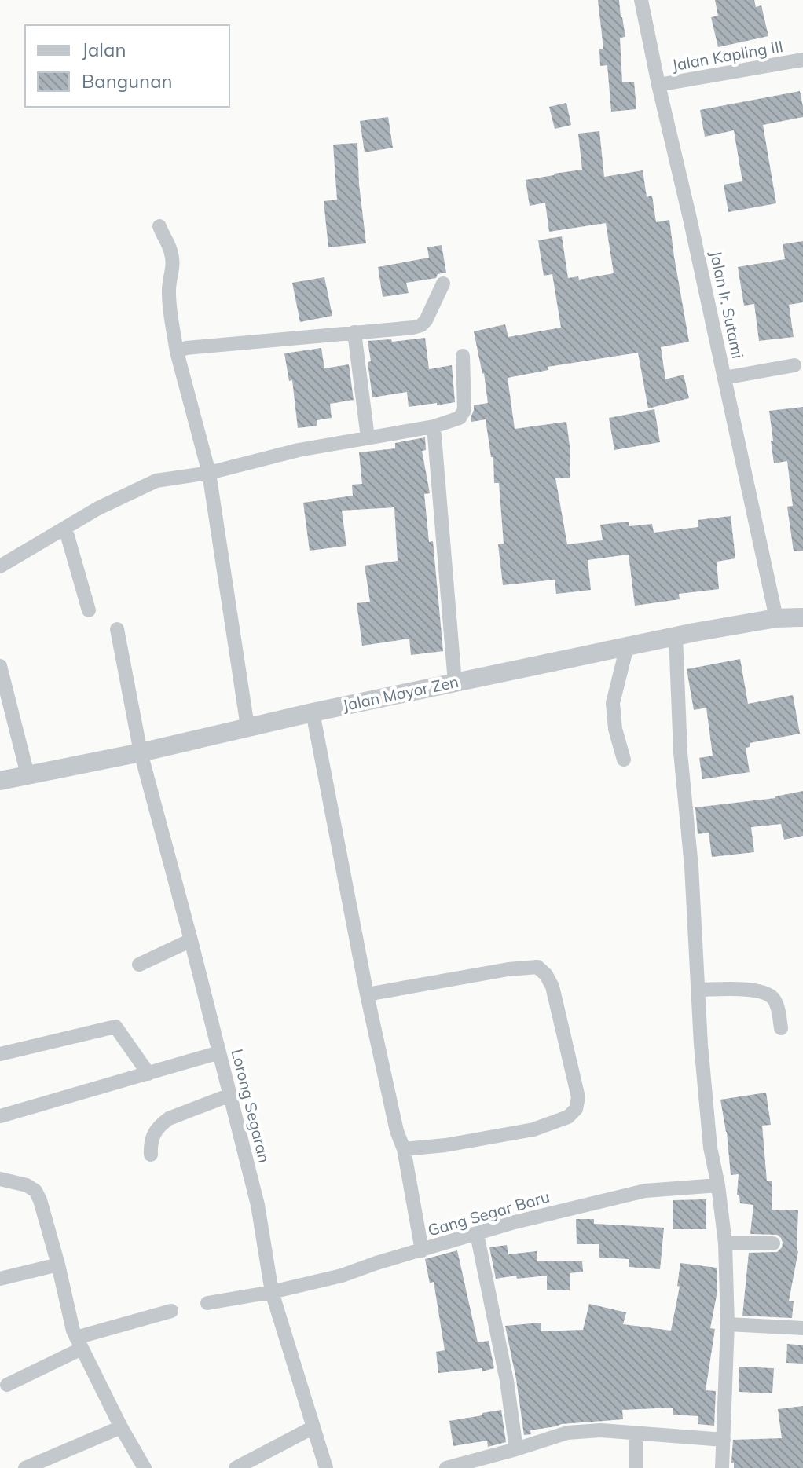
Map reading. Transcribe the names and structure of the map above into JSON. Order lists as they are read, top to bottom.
{
  "streets": {
    "street": [
      "Jalan Kapling III",
      "Jalan Ir. Sutami",
      "Jalan Mayor Zen",
      "Lorong Segaran",
      "Gang Segar Baru"
    ]
  },
  "crossings": [
    ["Jalan Kapling III", "Jalan Ir. Sutami"],
    ["Jalan Ir. Sutami", "Jalan Mayor Zen"],
    ["Jalan Mayor Zen", "Lorong Segaran"],
    ["Lorong Segaran", "Gang Segar Baru"]
  ],
  "legend": ["Jalan", "Bangunan"]
}
